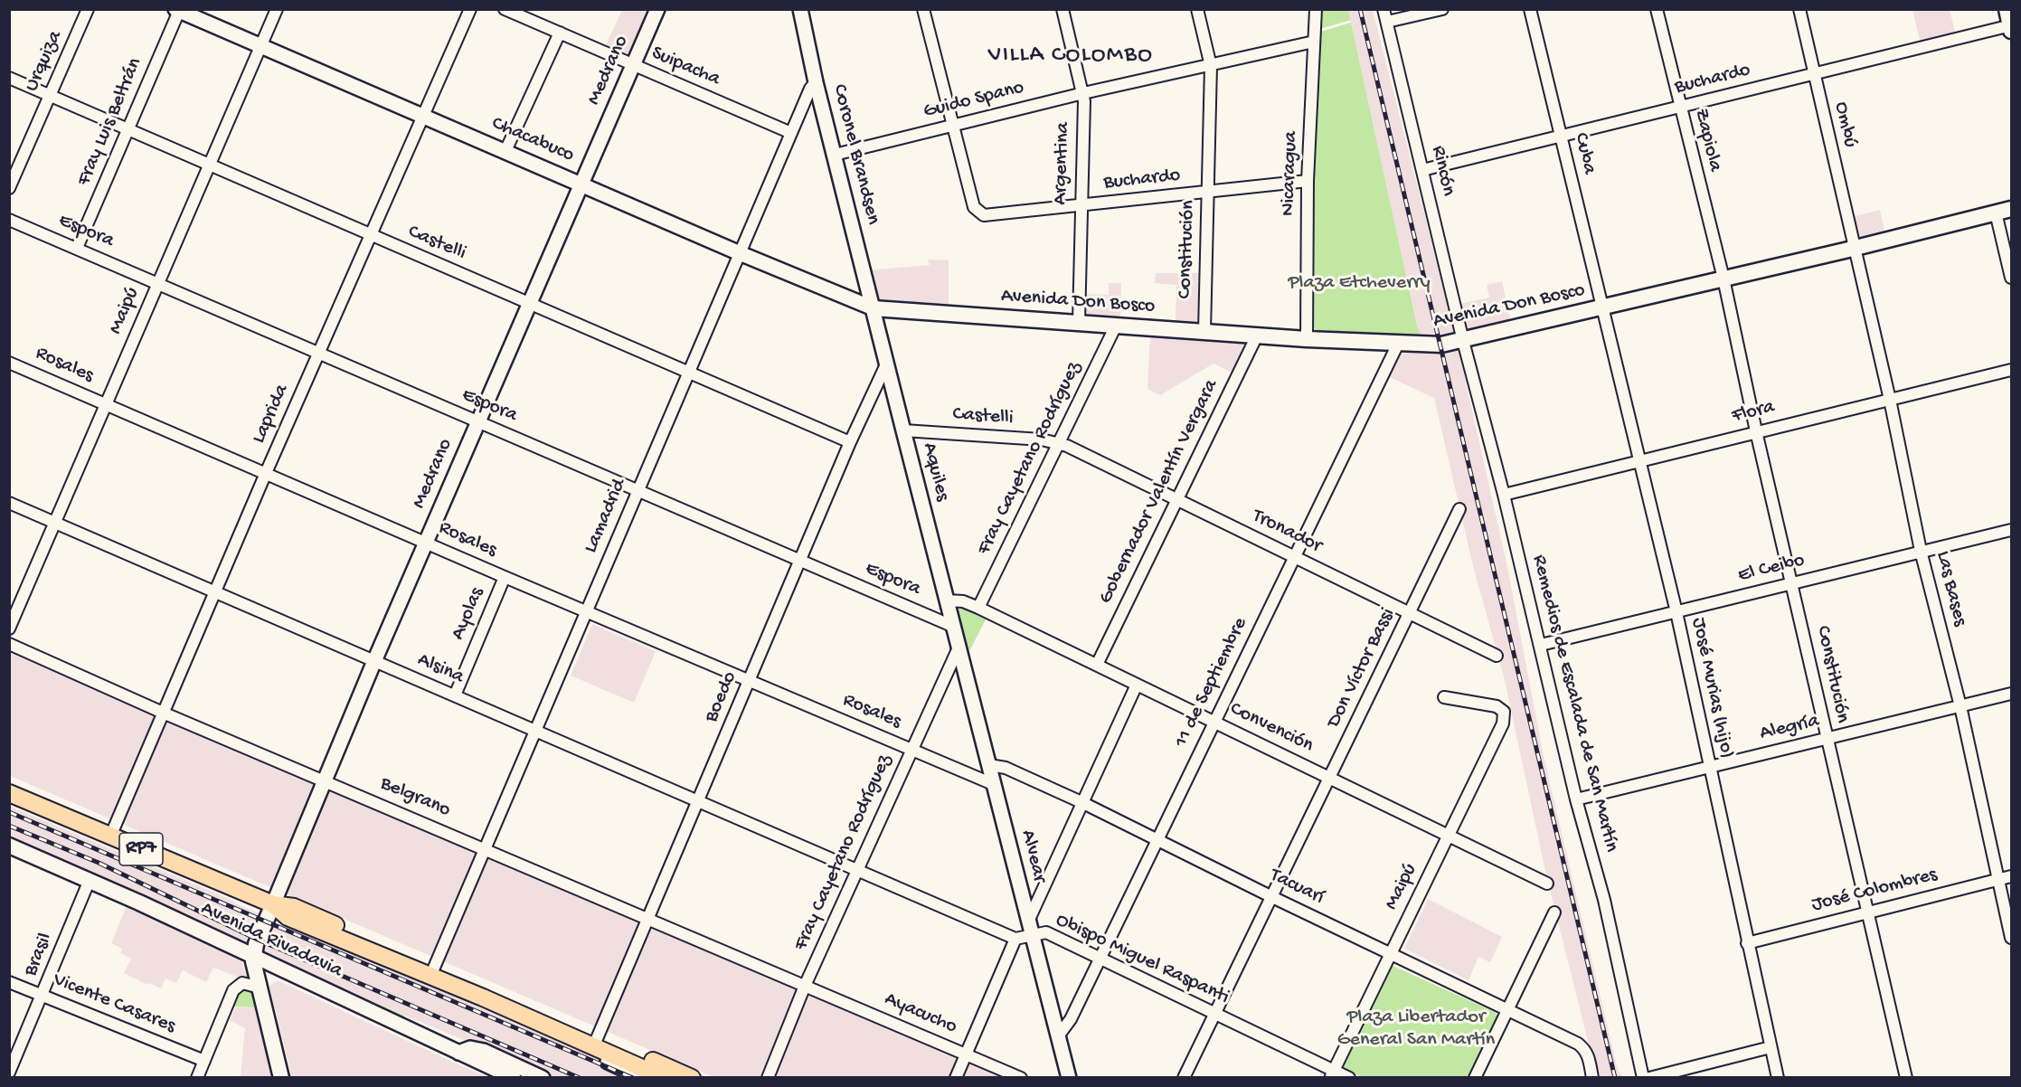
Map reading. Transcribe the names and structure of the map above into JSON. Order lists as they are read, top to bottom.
{
  "streets": {
    "main road": [
      "Medrano",
      "Avenida Don Bosco",
      "RP7",
      "Avenida Rivadavia"
    ],
    "street": [
      "Urquiza",
      "Suipacha",
      "Buchardo",
      "Guido Spano",
      "Fray Luis Beltrán",
      "Ombú",
      "Chacabuco",
      "Zapiola",
      "Cuba",
      "Coronel Brandsen",
      "Argentina",
      "Rincón",
      "Nicaragua",
      "Espora",
      "Castelli",
      "Constitución",
      "Maipú",
      "Rosales",
      "Flora",
      "Laprida",
      "Fray Cayetano Rodríguez",
      "Aquiles",
      "Gobernador Valentín Vergara",
      "Lamadrid",
      "Tronador",
      "El Ceibo",
      "Las Bases",
      "Ayolas",
      "Don Víctor Bassi",
      "Alsina",
      "11 de Septiembre",
      "José Murias (hijo)",
      "Boedo",
      "Remedios de Escalada de San Martín",
      "Convención",
      "Alegría",
      "Belgrano",
      "Alvear",
      "Tacuarí",
      "José Colombres",
      "Brasil",
      "Obispo Miguel Raspanti",
      "Vicente Casares",
      "Ayacucho"
    ]
  },
  "crossings": [
    ["Urquiza", "Castelli"],
    ["Suipacha", "Medrano"],
    ["Suipacha", "Lamadrid"],
    ["Medrano", "Chacabuco"],
    ["Medrano", "Espora"],
    ["Medrano", "Castelli"],
    ["Medrano", "Rosales"],
    ["Medrano", "Alsina"],
    ["Medrano", "Belgrano"],
    ["Medrano", "Avenida Rivadavia"],
    ["Buchardo", "Guido Spano"],
    ["Buchardo", "Ombú"],
    ["Buchardo", "Zapiola"],
    ["Buchardo", "Cuba"],
    ["Buchardo", "Argentina"],
    ["Buchardo", "Rincón"],
    ["Buchardo", "Nicaragua"],
    ["Buchardo", "Constitución"],
    ["Guido Spano", "Coronel Brandsen"],
    ["Guido Spano", "Argentina"],
    ["Guido Spano", "Nicaragua"],
    ["Guido Spano", "Constitución"],
    ["Fray Luis Beltrán", "Chacabuco"],
    ["Fray Luis Beltrán", "Espora"],
    ["Fray Luis Beltrán", "Castelli"],
    ["Ombú", "Avenida Don Bosco"],
    ["Ombú", "Las Bases"],
    ["Chacabuco", "Coronel Brandsen"],
    ["Chacabuco", "Avenida Don Bosco"],
    ["Chacabuco", "Maipú"],
    ["Chacabuco", "Laprida"],
    ["Chacabuco", "Aquiles"],
    ["Chacabuco", "Lamadrid"],
    ["Zapiola", "Constitución"],
    ["Zapiola", "Avenida Don Bosco"],
    ["Cuba", "Avenida Don Bosco"],
    ["Cuba", "José Murias (hijo)"],
    ["Coronel Brandsen", "Avenida Don Bosco"],
    ["Coronel Brandsen", "Aquiles"],
    ["Coronel Brandsen", "Lamadrid"],
    ["Argentina", "Avenida Don Bosco"],
    ["Rincón", "Avenida Don Bosco"],
    ["Rincón", "Remedios de Escalada de San Martín"],
    ["Nicaragua", "Avenida Don Bosco"],
    ["Espora", "Maipú"],
    ["Espora", "Laprida"],
    ["Espora", "Aquiles"],
    ["Espora", "Lamadrid"],
    ["Espora", "Boedo"],
    ["Castelli", "Maipú"],
    ["Castelli", "Laprida"],
    ["Castelli", "Fray Cayetano Rodríguez"],
    ["Castelli", "Aquiles"],
    ["Castelli", "Lamadrid"],
    ["Castelli", "Tronador"],
    ["Castelli", "Boedo"],
    ["Constitución", "Avenida Don Bosco"],
    ["Constitución", "Flora"],
    ["Constitución", "El Ceibo"],
    ["Constitución", "Alegría"],
    ["Constitución", "José Colombres"],
    ["Avenida Don Bosco", "Fray Cayetano Rodríguez"],
    ["Avenida Don Bosco", "Aquiles"],
    ["Avenida Don Bosco", "Gobernador Valentín Vergara"],
    ["Avenida Don Bosco", "Las Bases"],
    ["Avenida Don Bosco", "11 de Septiembre"],
    ["Avenida Don Bosco", "José Murias (hijo)"],
    ["Avenida Don Bosco", "Remedios de Escalada de San Martín"],
    ["Maipú", "Rosales"],
    ["Maipú", "Alsina"],
    ["Maipú", "Convención"],
    ["Maipú", "Tacuarí"],
    ["Maipú", "Obispo Miguel Raspanti"],
    ["Rosales", "Laprida"],
    ["Rosales", "Fray Cayetano Rodríguez"],
    ["Rosales", "Lamadrid"],
    ["Rosales", "Ayolas"],
    ["Rosales", "Boedo"],
    ["Flora", "Las Bases"],
    ["Flora", "José Murias (hijo)"],
    ["Flora", "Remedios de Escalada de San Martín"],
    ["Laprida", "Alsina"],
    ["Laprida", "Belgrano"],
    ["Laprida", "Avenida Rivadavia"],
    ["Fray Cayetano Rodríguez", "Aquiles"],
    ["Fray Cayetano Rodríguez", "Tronador"],
    ["Fray Cayetano Rodríguez", "Alsina"],
    ["Fray Cayetano Rodríguez", "Convención"],
    ["Fray Cayetano Rodríguez", "Belgrano"],
    ["Fray Cayetano Rodríguez", "Alvear"],
    ["Fray Cayetano Rodríguez", "Ayacucho"],
    ["Aquiles", "Boedo"],
    ["Aquiles", "Convención"],
    ["Aquiles", "Alvear"],
    ["Gobernador Valentín Vergara", "Tronador"],
    ["Gobernador Valentín Vergara", "Convención"],
    ["Lamadrid", "Alsina"],
    ["Lamadrid", "Belgrano"],
    ["Lamadrid", "Avenida Rivadavia"],
    ["Tronador", "Don Víctor Bassi"],
    ["Tronador", "11 de Septiembre"],
    ["El Ceibo", "Las Bases"],
    ["El Ceibo", "José Murias (hijo)"],
    ["El Ceibo", "Remedios de Escalada de San Martín"],
    ["Las Bases", "Alegría"],
    ["Las Bases", "José Colombres"],
    ["Ayolas", "Alsina"],
    ["Don Víctor Bassi", "Convención"],
    ["Don Víctor Bassi", "Tacuarí"],
    ["Don Víctor Bassi", "Obispo Miguel Raspanti"],
    ["Alsina", "Boedo"],
    ["11 de Septiembre", "Convención"],
    ["11 de Septiembre", "Alvear"],
    ["11 de Septiembre", "Tacuarí"],
    ["11 de Septiembre", "Obispo Miguel Raspanti"],
    ["José Murias (hijo)", "Alegría"],
    ["José Murias (hijo)", "José Colombres"],
    ["Boedo", "Belgrano"],
    ["Boedo", "Avenida Rivadavia"],
    ["Remedios de Escalada de San Martín", "Alegría"],
    ["Belgrano", "Ayacucho"],
    ["Alvear", "Tacuarí"],
    ["Alvear", "Obispo Miguel Raspanti"],
    ["Avenida Rivadavia", "Brasil"],
    ["Brasil", "Vicente Casares"]
  ],
  "districts": ["VILLA COLOMBO"],
  "parks": ["Plaza Etcheverry", "Plaza Libertador General San Martín"]
}
